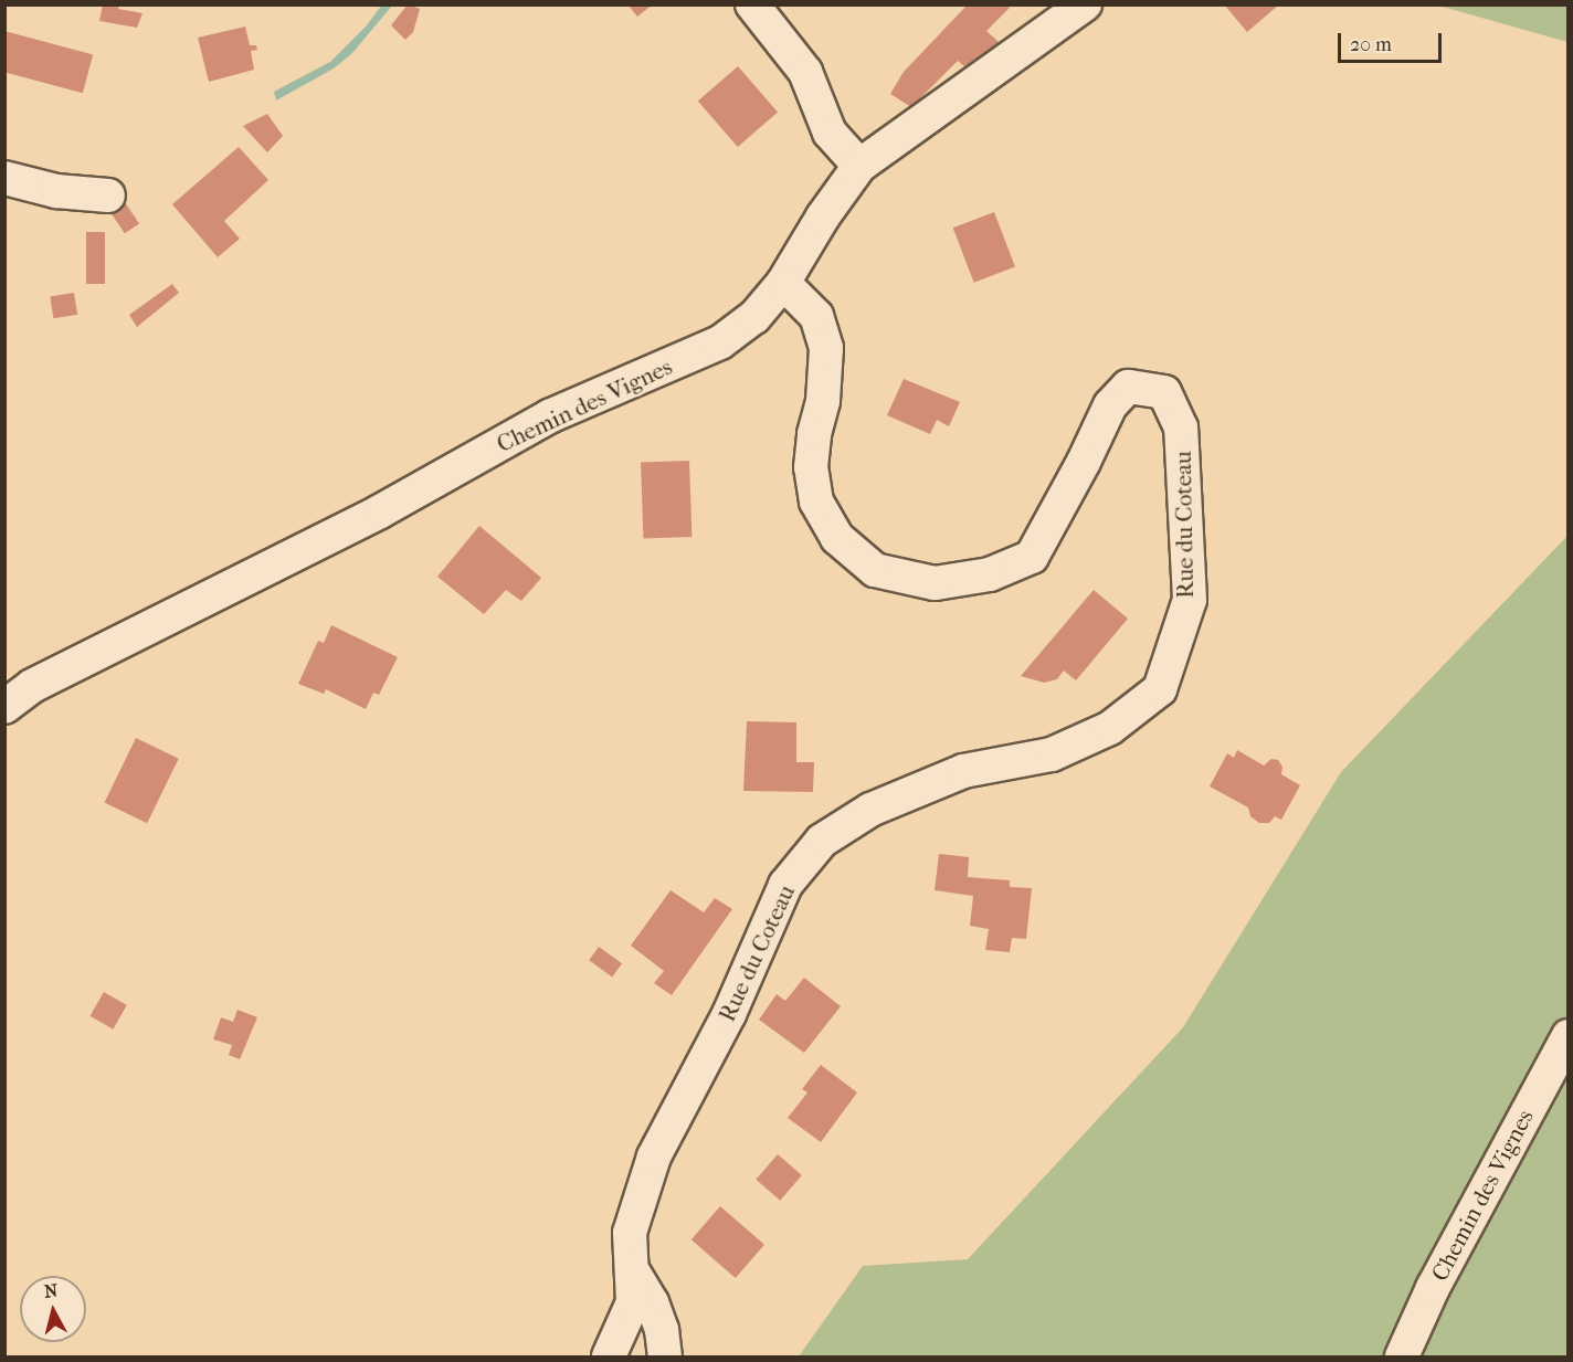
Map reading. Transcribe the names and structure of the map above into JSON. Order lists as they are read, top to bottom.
{
  "streets": {
    "street": ["Chemin des Vignes", "Rue du Coteau"]
  },
  "crossings": [
    ["Chemin des Vignes", "Rue du Coteau"]
  ],
  "scale_bar": "20 m",
  "north": "top"
}
